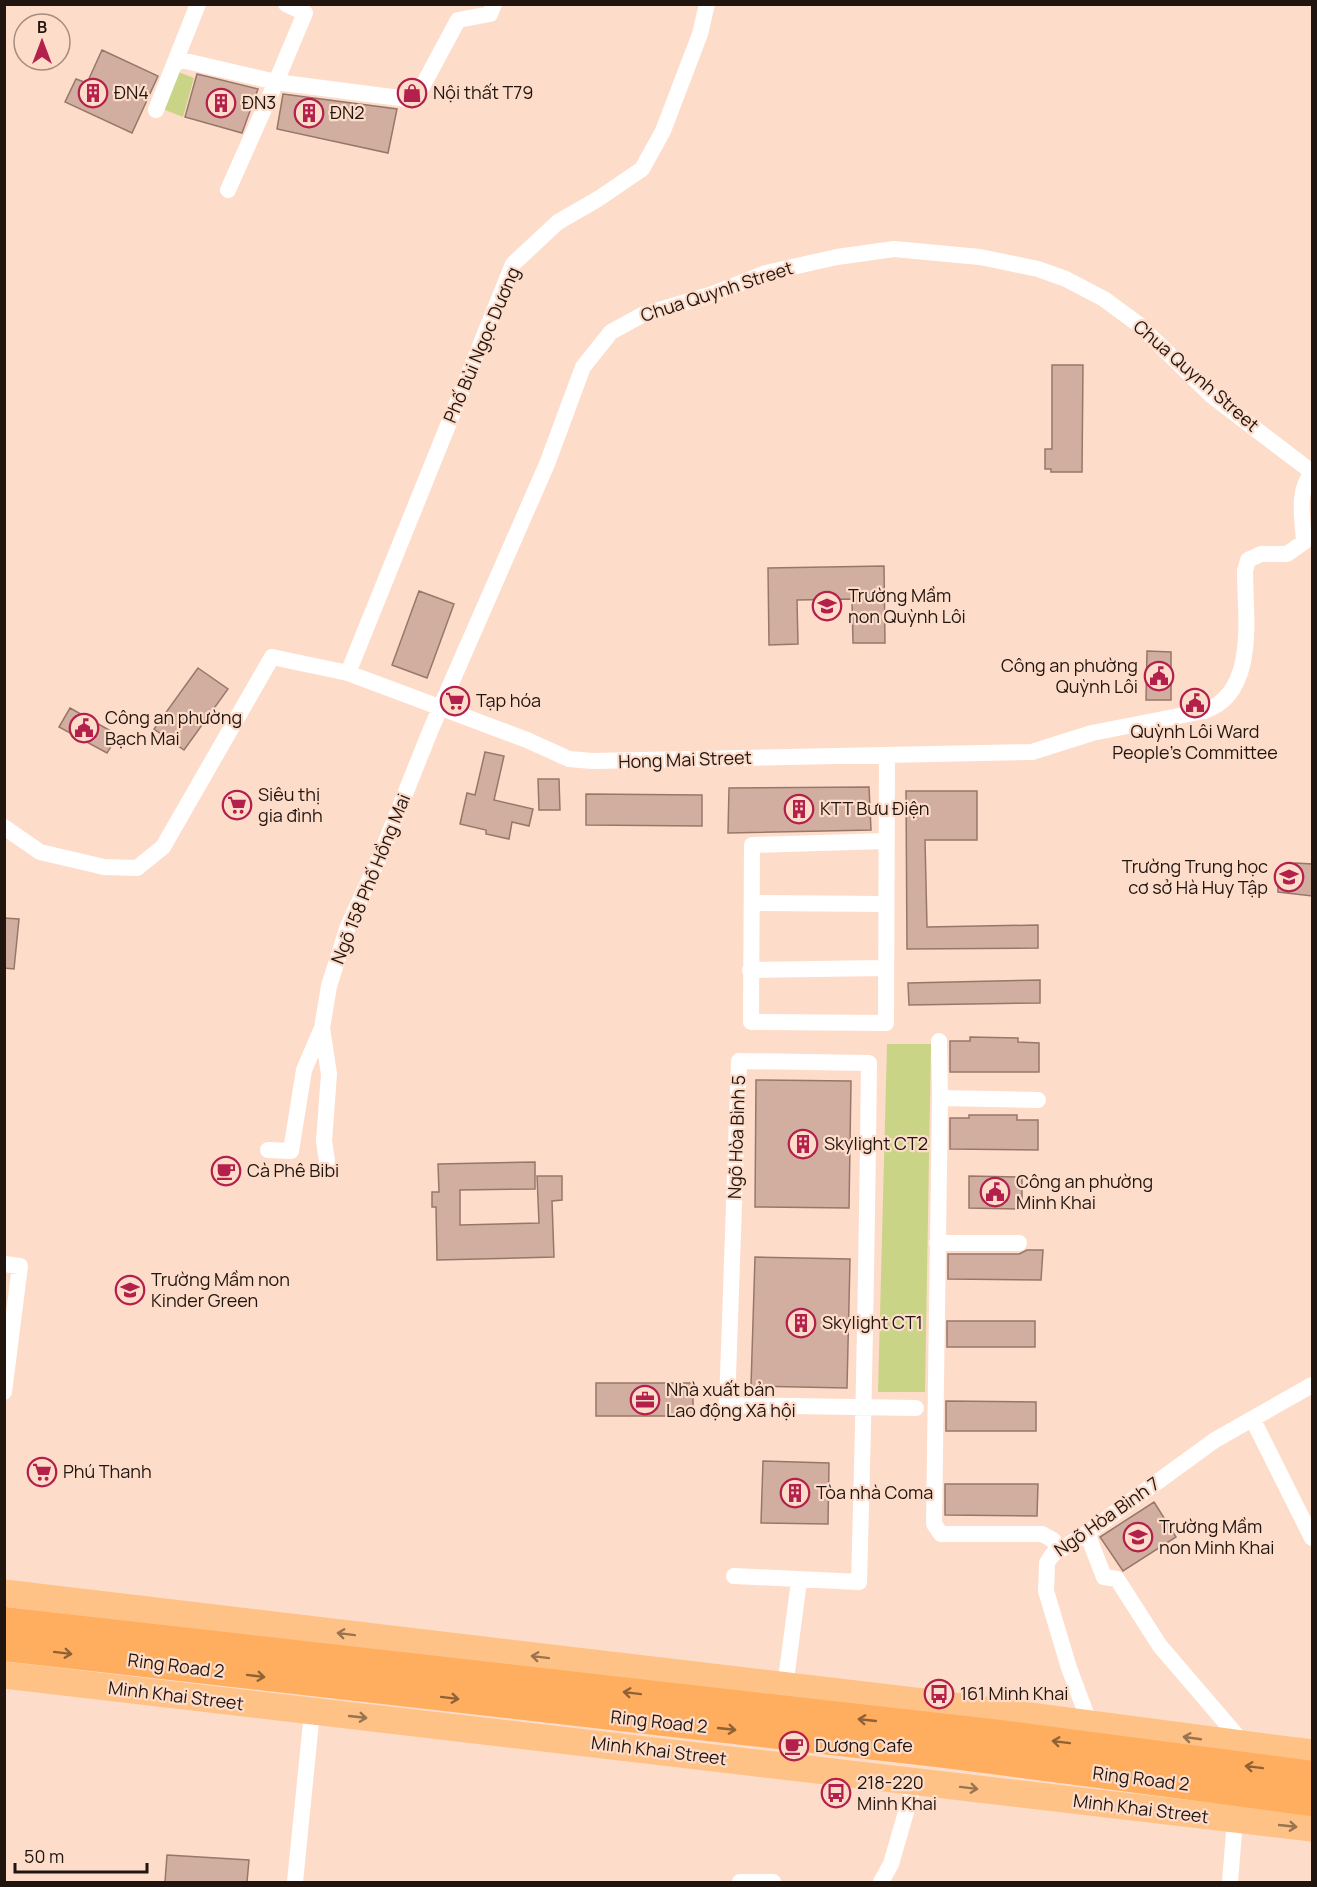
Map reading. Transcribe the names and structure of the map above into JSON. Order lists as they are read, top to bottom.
{
  "streets": {
    "highway": ["Ring Road 2"],
    "main road": ["Minh Khai Street"],
    "street": [
      "Chua Quynh Street",
      "Phố Bùi Ngọc Dương",
      "Hong Mai Street",
      "Ngõ 158 Phố Hồng Mai",
      "Ngõ Hòa Bình 5",
      "Ngõ Hòa Bình 7"
    ]
  },
  "crossings": [
    ["Chua Quynh Street", "Hong Mai Street"],
    ["Chua Quynh Street", "Ngõ 158 Phố Hồng Mai"],
    ["Phố Bùi Ngọc Dương", "Hong Mai Street"],
    ["Hong Mai Street", "Ngõ 158 Phố Hồng Mai"]
  ],
  "places": {
    "building": [
      "ĐN4",
      "ĐN3",
      "ĐN2",
      "KTT Bưu Điện",
      "Skylight CT2",
      "Skylight CT1",
      "Tòa nhà Coma"
    ],
    "shop": ["Nội thất T79"],
    "school or university": [
      "Trường Mầm non Quỳnh Lôi",
      "Trường Trung học cơ sở Hà Huy Tập",
      "Trường Mầm non Kinder Green",
      "Trường Mầm non Minh Khai"
    ],
    "public building": [
      "Công an phường Quỳnh Lôi",
      "Quỳnh Lôi Ward People's Committee",
      "Công an phường Bạch Mai",
      "Công an phường Minh Khai"
    ],
    "supermarket": ["Tạp hóa", "Siêu thị gia đình", "Phú Thanh"],
    "cafe": ["Cà Phê Bibi", "Dương Cafe"],
    "office": ["Nhà xuất bản Lao động Xã hội"],
    "bus stop": ["161 Minh Khai", "218-220 Minh Khai"]
  },
  "scale_bar": "50 m",
  "north": "top"
}
